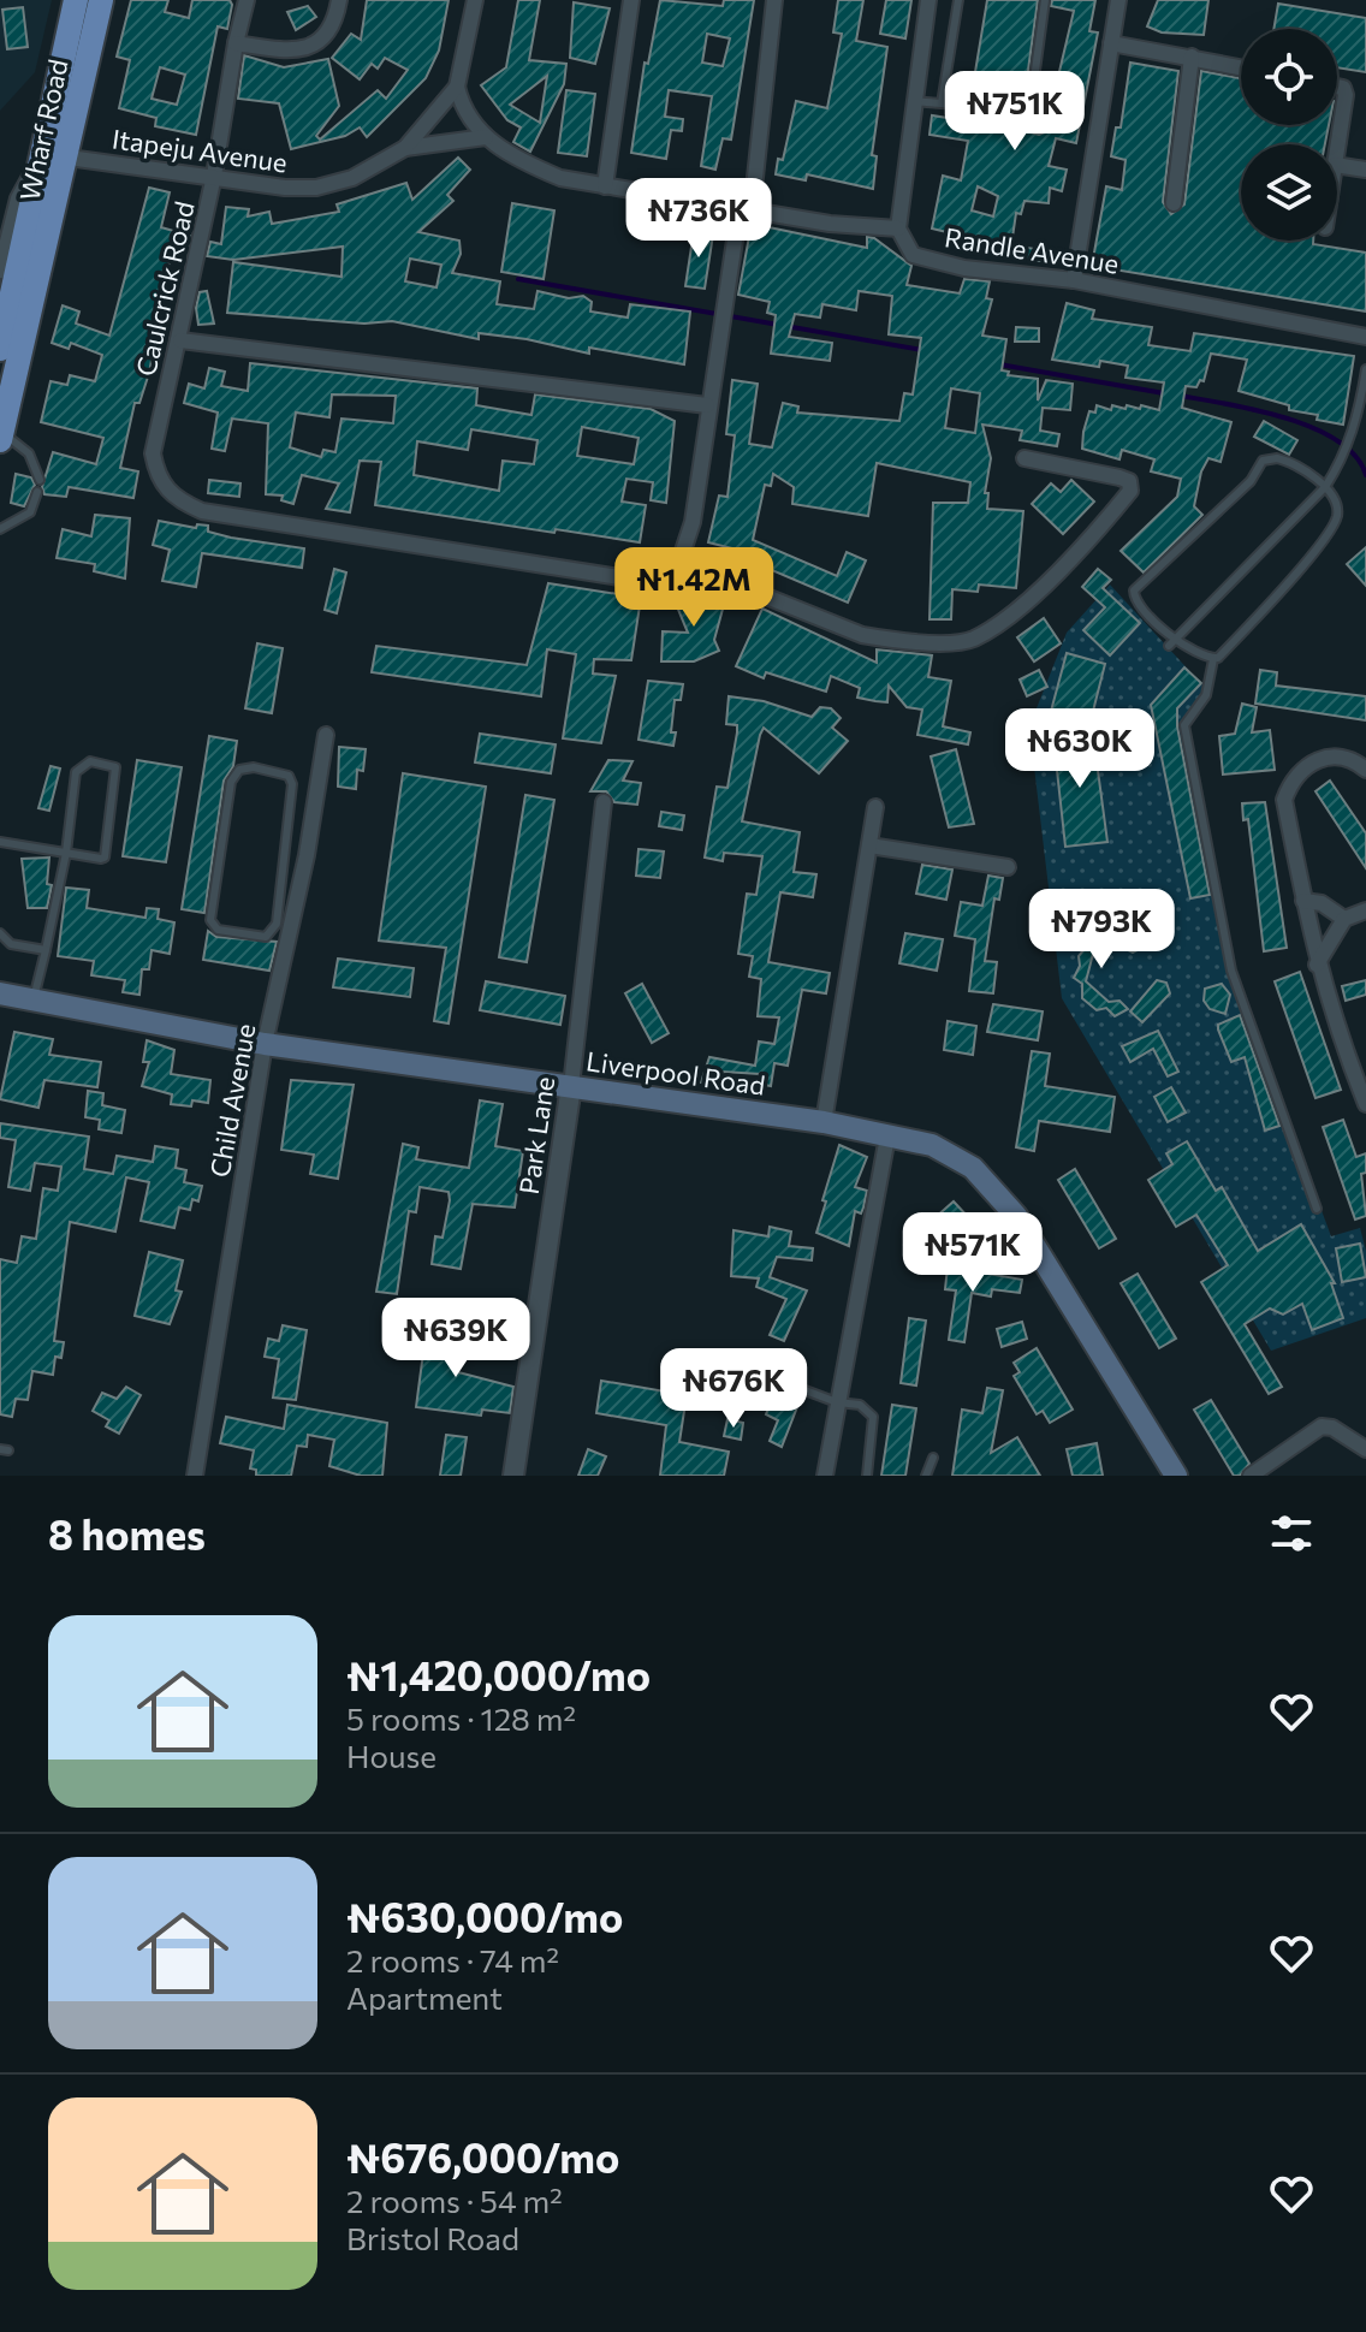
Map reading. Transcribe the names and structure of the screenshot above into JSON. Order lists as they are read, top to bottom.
{
  "streets": {
    "main road": ["Wharf Road", "Liverpool Road"],
    "street": [
      "Itapeju Avenue",
      "Randle Avenue",
      "Caulcrick Road",
      "Child Avenue",
      "Park Lane"
    ]
  },
  "crossings": [
    ["Wharf Road", "Itapeju Avenue"],
    ["Itapeju Avenue", "Caulcrick Road"],
    ["Liverpool Road", "Child Avenue"],
    ["Liverpool Road", "Park Lane"]
  ],
  "page": {
    "price": [
      "₦751K",
      "₦736K",
      "₦1.42M",
      "₦630K",
      "₦793K",
      "₦571K",
      "₦639K",
      "₦676K"
    ],
    "heading": "8 homes",
    "list": [
      {
        "name": "₦1,420,000/mo",
        "note": "5 rooms · 128 m² · House"
      },
      {
        "name": "₦630,000/mo",
        "note": "2 rooms · 74 m² · Apartment"
      },
      {
        "name": "₦676,000/mo",
        "note": "2 rooms · 54 m² · Bristol Road"
      }
    ]
  }
}
